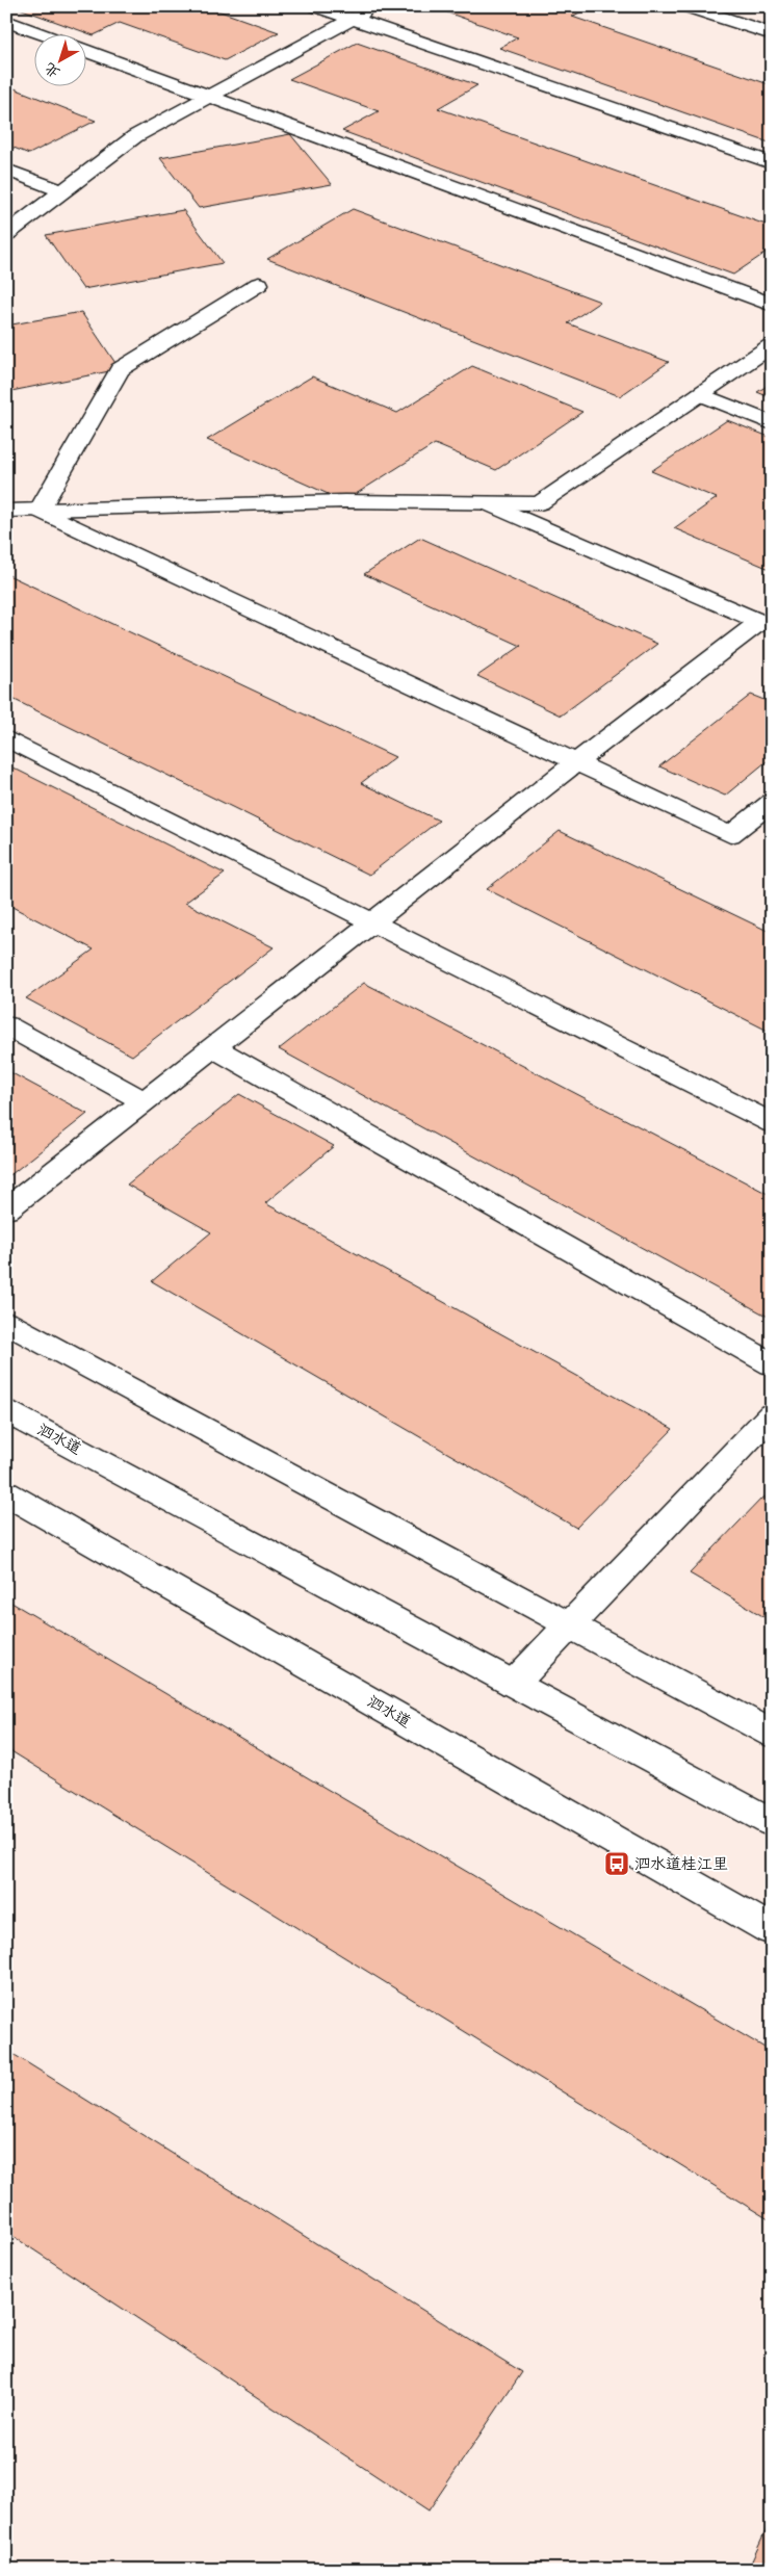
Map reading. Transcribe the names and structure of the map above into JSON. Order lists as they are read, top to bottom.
{
  "streets": {
    "street": ["泗水道"]
  },
  "places": {
    "bus stop": ["泗水道桂江里"]
  },
  "north": "bottom left"
}
